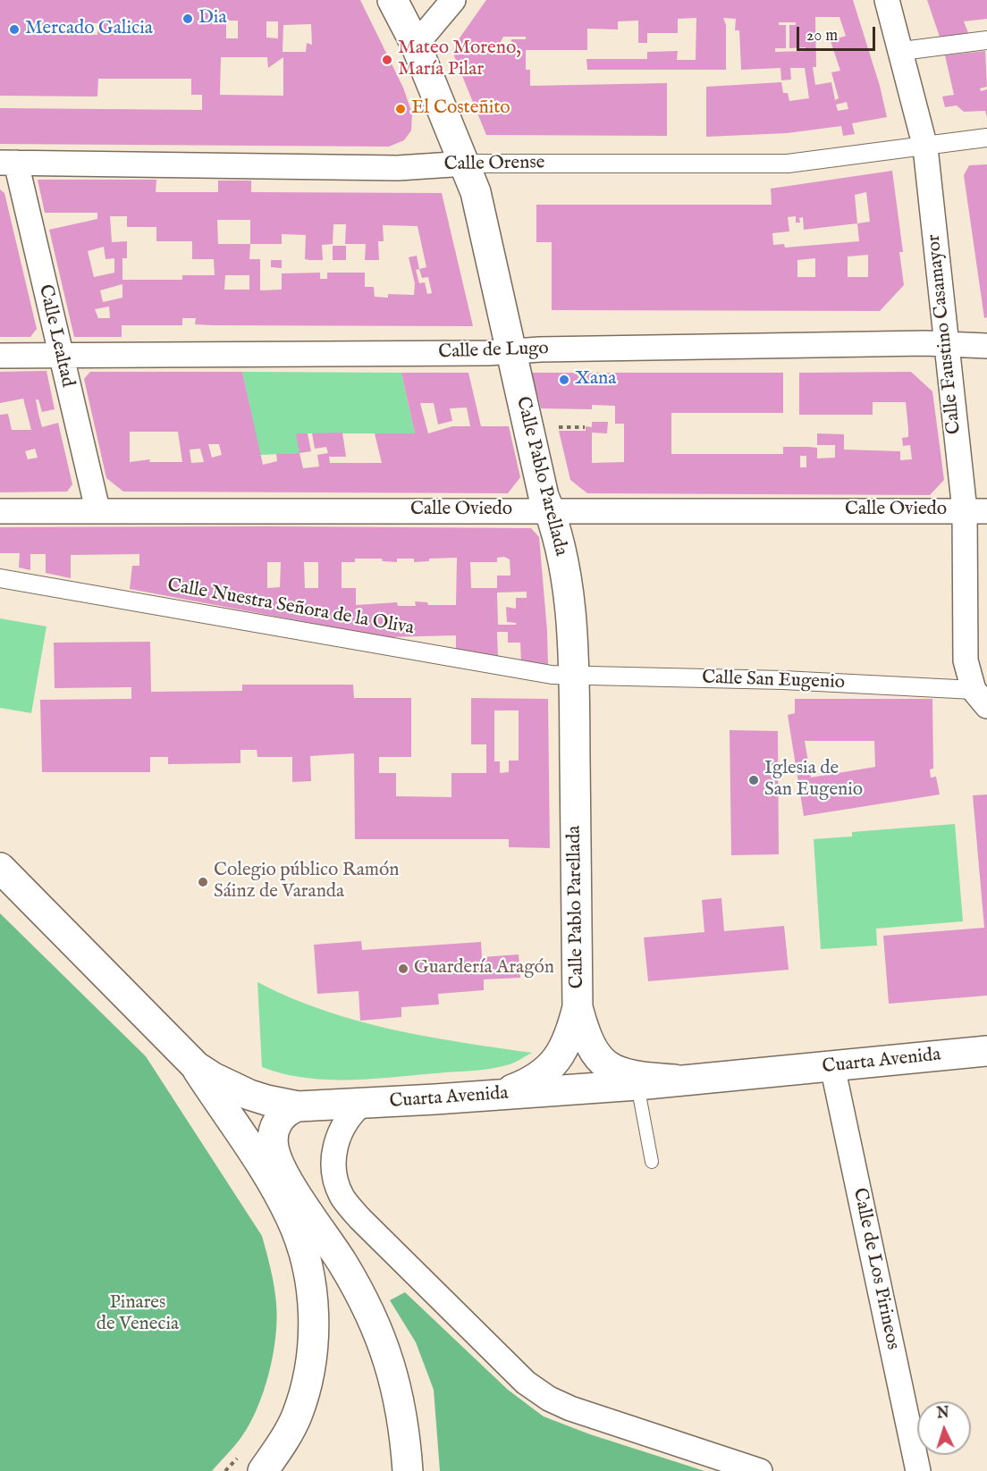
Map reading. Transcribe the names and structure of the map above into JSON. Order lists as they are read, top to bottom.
{
  "streets": {
    "street": [
      "Calle Orense",
      "Calle Faustino Casamayor",
      "Calle Lealtad",
      "Calle de Lugo",
      "Calle Pablo Parellada",
      "Calle Oviedo",
      "Calle Nuestra Señora de la Oliva",
      "Calle San Eugenio",
      "Cuarta Avenida",
      "Calle de Los Pirineos"
    ]
  },
  "crossings": [
    ["Calle Orense", "Calle Faustino Casamayor"],
    ["Calle Orense", "Calle Lealtad"],
    ["Calle Orense", "Calle Pablo Parellada"],
    ["Calle Faustino Casamayor", "Calle de Lugo"],
    ["Calle Faustino Casamayor", "Calle Oviedo"],
    ["Calle Faustino Casamayor", "Calle San Eugenio"],
    ["Calle Lealtad", "Calle de Lugo"],
    ["Calle Lealtad", "Calle Oviedo"],
    ["Calle de Lugo", "Calle Pablo Parellada"],
    ["Calle Pablo Parellada", "Calle Oviedo"],
    ["Calle Pablo Parellada", "Calle Nuestra Señora de la Oliva"],
    ["Calle Pablo Parellada", "Calle San Eugenio"],
    ["Calle Pablo Parellada", "Cuarta Avenida"],
    ["Calle Nuestra Señora de la Oliva", "Calle San Eugenio"],
    ["Cuarta Avenida", "Calle de Los Pirineos"]
  ],
  "parks": ["Pinares de Venecia"],
  "places": [
    "Dia",
    "Mercado Galicia",
    "Mateo Moreno, María Pilar",
    "El Costeñito",
    "Xana",
    "Iglesia de San Eugenio",
    "Colegio público Ramón Sáinz de Varanda",
    "Guardería Aragón"
  ],
  "scale_bar": "20 m",
  "north": "top"
}
